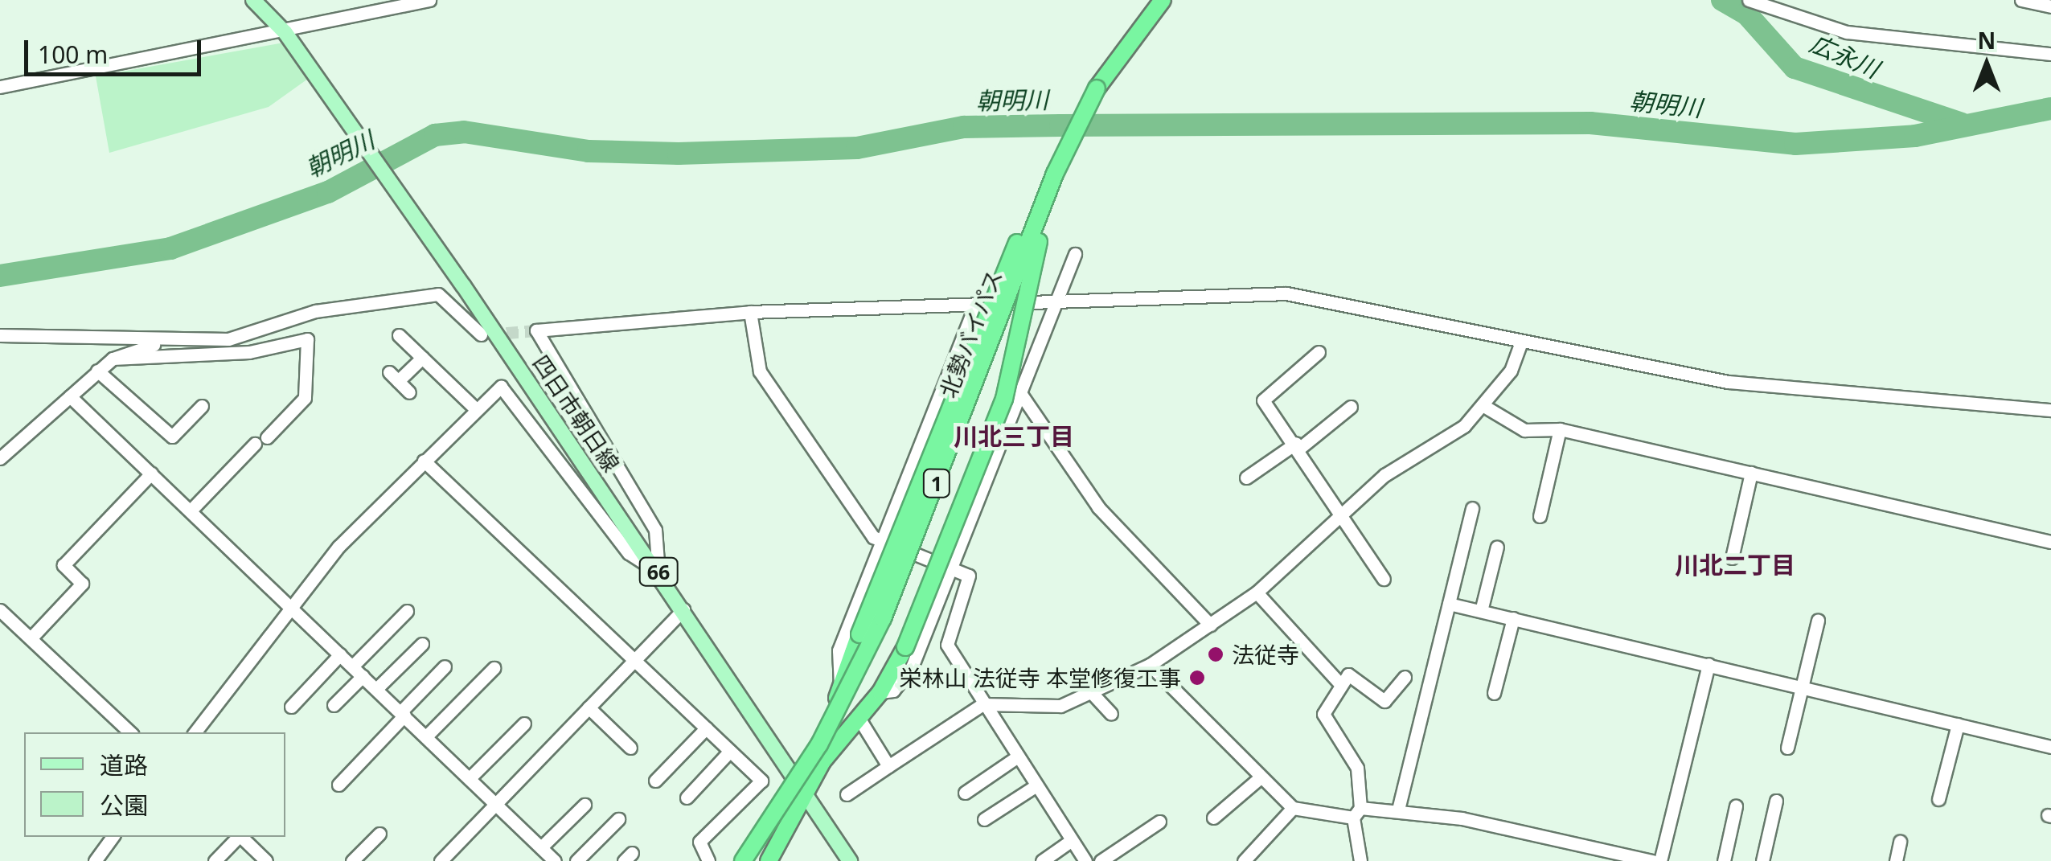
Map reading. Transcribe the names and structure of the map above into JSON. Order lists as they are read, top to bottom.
{
  "streets": {
    "highway": ["北勢バイパス", "1"],
    "main road": ["四日市朝日線", "66"]
  },
  "crossings": [
    ["北勢バイパス", "1"],
    ["四日市朝日線", "1"]
  ],
  "districts": ["川北三丁目", "川北二丁目"],
  "water": ["広永川", "朝明川"],
  "places": ["法従寺", "栄林山 法従寺 本堂修復工事"],
  "legend": ["道路", "公園"],
  "scale_bar": "100 m",
  "north": "top"
}
